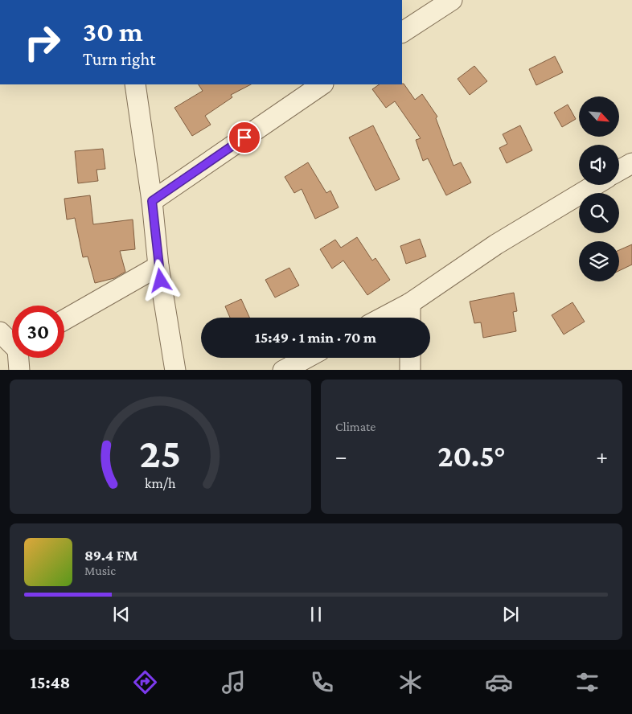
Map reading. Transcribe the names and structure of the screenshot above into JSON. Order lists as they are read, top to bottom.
{
  "north": "bottom right",
  "page": {
    "turn": ["30 m", "Turn right"],
    "limit": "30",
    "trip": "15:49 · 1 min · 70 m",
    "tile": "Climate",
    "heat": ["−", "20.5°", "+"],
    "song": ["89.4 FM", "Music"],
    "tabs": "15:48",
    "gauge": ["25", "km/h"]
  }
}
